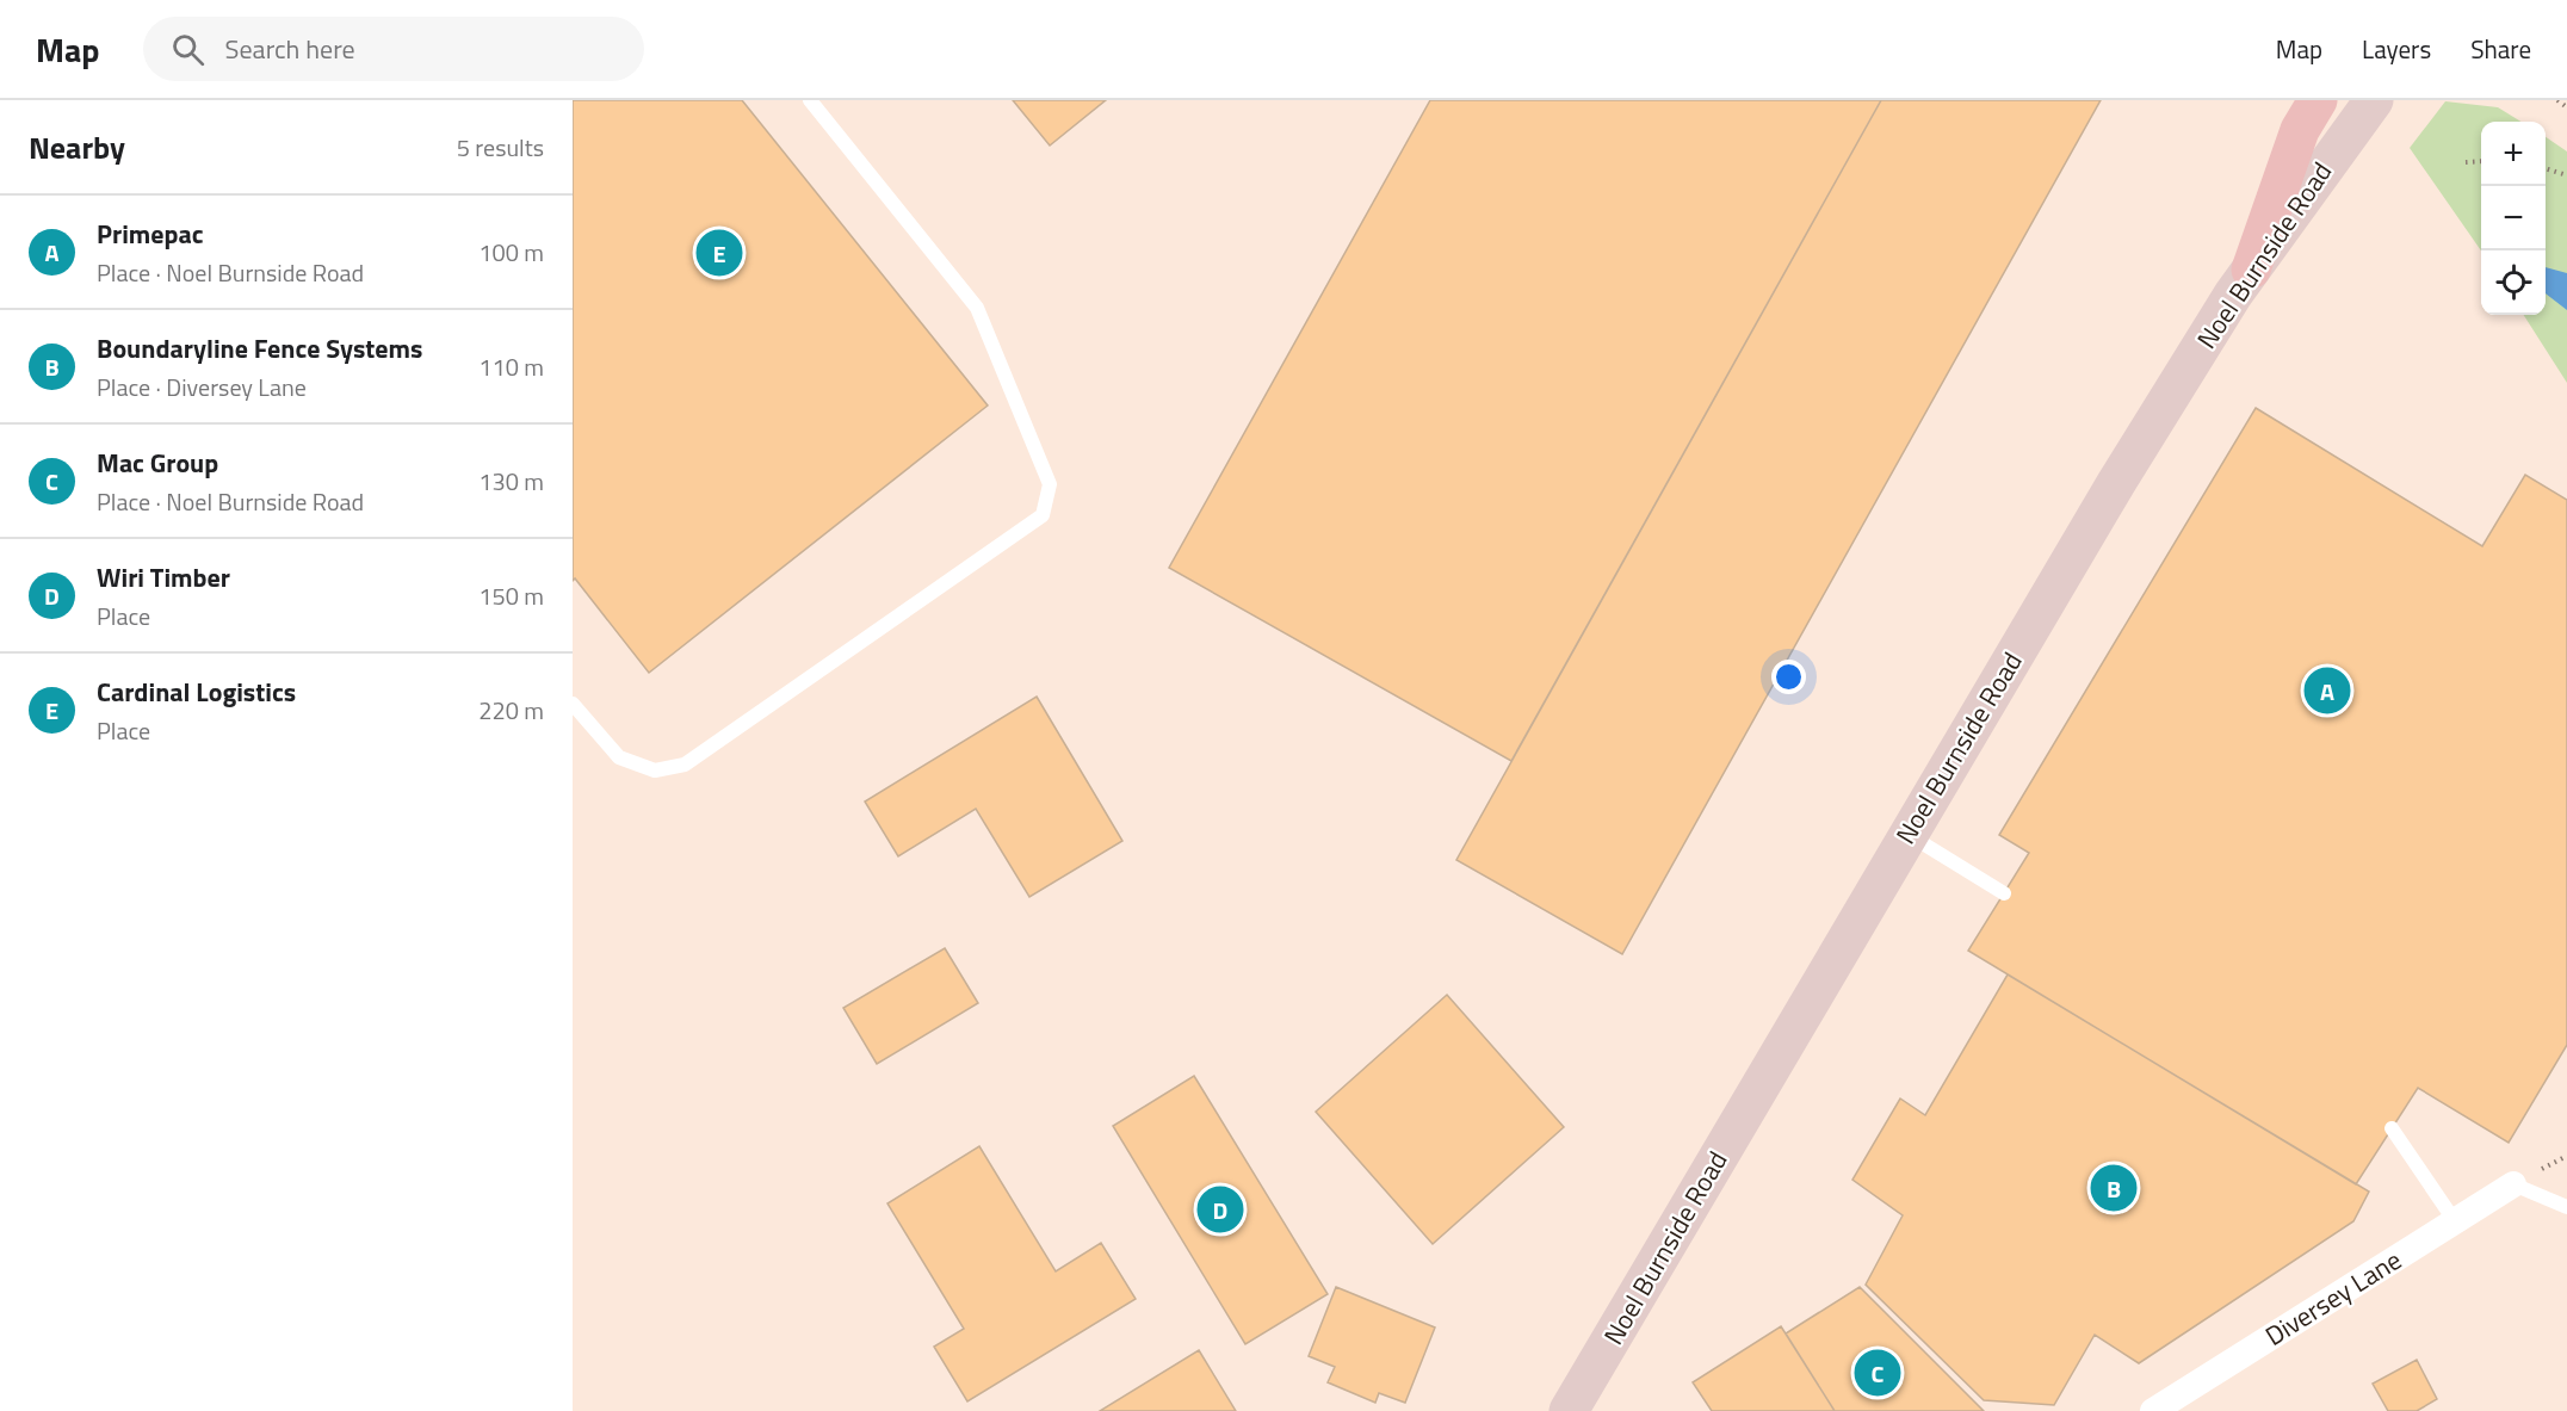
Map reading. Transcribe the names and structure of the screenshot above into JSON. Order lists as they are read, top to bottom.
{
  "streets": {
    "main road": ["Noel Burnside Road"],
    "street": ["Diversey Lane"]
  },
  "page": {
    "header": "Map",
    "search": "Search here",
    "nav": ["Map", "Layers", "Share"],
    "heading": ["Nearby", "5 results"],
    "map_buttons": ["+", "−"],
    "list": [
      {
        "mark": "A",
        "name": "Primepac",
        "note": "Place · Noel Burnside Road",
        "value": "100 m"
      },
      {
        "mark": "B",
        "name": "Boundaryline Fence Systems",
        "note": "Place · Diversey Lane",
        "value": "110 m"
      },
      {
        "mark": "C",
        "name": "Mac Group",
        "note": "Place · Noel Burnside Road",
        "value": "130 m"
      },
      {
        "mark": "D",
        "name": "Wiri Timber",
        "note": "Place",
        "value": "150 m"
      },
      {
        "mark": "E",
        "name": "Cardinal Logistics",
        "note": "Place",
        "value": "220 m"
      }
    ],
    "pins": [
      "E",
      "A",
      "B",
      "D",
      "C"
    ]
  }
}
